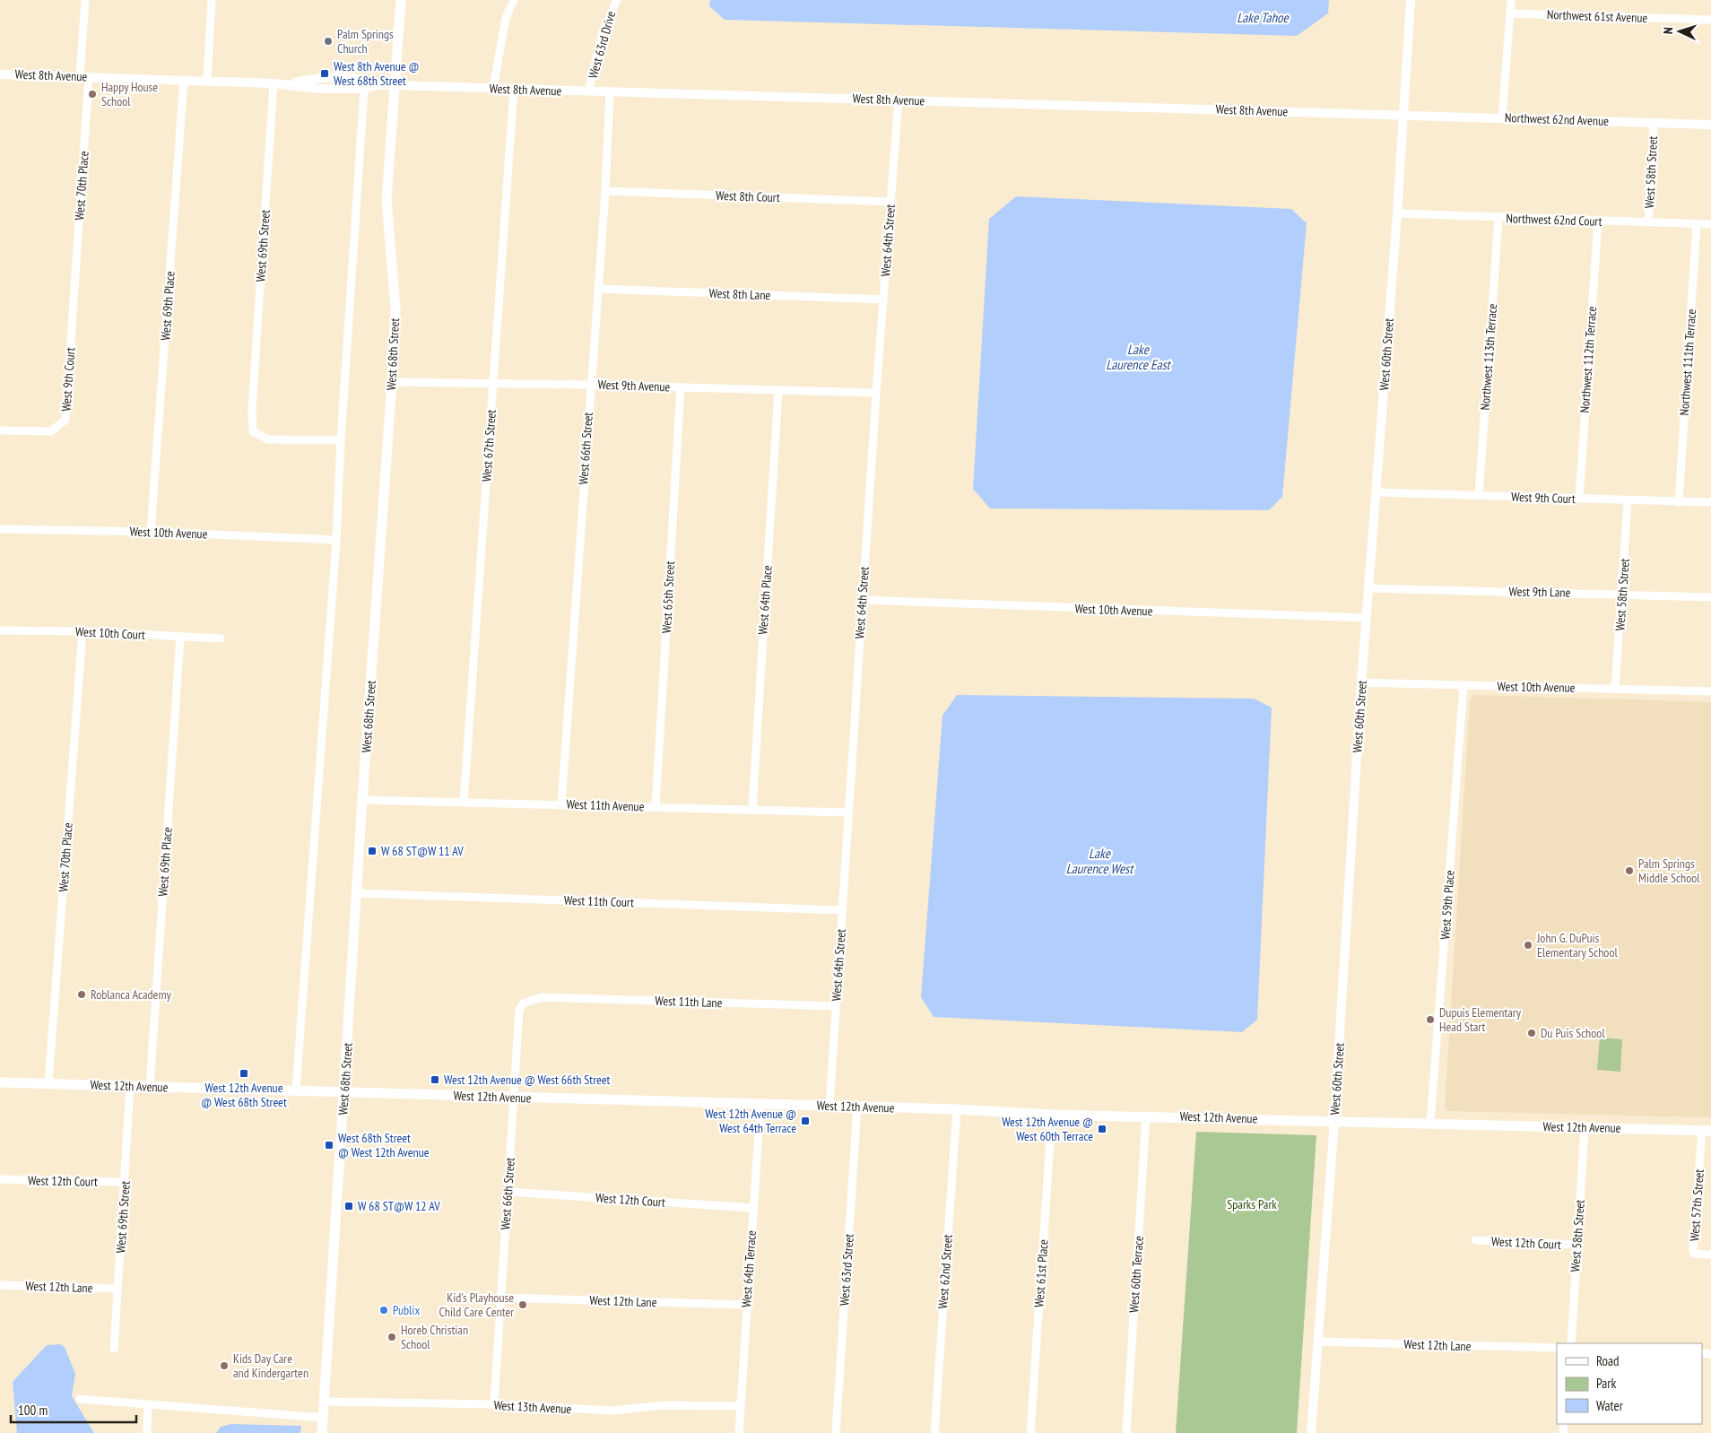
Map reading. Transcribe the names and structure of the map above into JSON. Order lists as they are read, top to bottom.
{
  "streets": {
    "main road": ["West 68th Street", "West 12th Avenue"],
    "street": [
      "Northwest 61st Avenue",
      "West 63rd Drive",
      "West 8th Avenue",
      "Northwest 62nd Avenue",
      "West 58th Street",
      "West 70th Place",
      "West 8th Court",
      "Northwest 62nd Court",
      "West 64th Street",
      "West 69th Street",
      "West 8th Lane",
      "West 69th Place",
      "West 60th Street",
      "Northwest 113th Terrace",
      "Northwest 112th Terrace",
      "Northwest 111th Terrace",
      "West 9th Court",
      "West 9th Avenue",
      "West 67th Street",
      "West 66th Street",
      "West 10th Avenue",
      "West 9th Lane",
      "West 65th Street",
      "West 64th Place",
      "West 10th Court",
      "West 11th Avenue",
      "West 11th Court",
      "West 59th Place",
      "West 11th Lane",
      "West 12th Court",
      "West 57th Street",
      "West 64th Terrace",
      "West 63rd Street",
      "West 62nd Street",
      "West 61st Place",
      "West 60th Terrace",
      "West 12th Lane",
      "West 13th Avenue"
    ]
  },
  "crossings": [
    ["West 63rd Drive", "West 8th Avenue"],
    ["West 8th Avenue", "Northwest 62nd Avenue"],
    ["West 8th Avenue", "West 70th Place"],
    ["West 8th Avenue", "West 64th Street"],
    ["West 8th Avenue", "West 69th Street"],
    ["West 8th Avenue", "West 69th Place"],
    ["West 8th Avenue", "West 68th Street"],
    ["West 8th Avenue", "West 60th Street"],
    ["West 8th Avenue", "West 67th Street"],
    ["West 8th Avenue", "West 66th Street"],
    ["Northwest 62nd Avenue", "West 58th Street"],
    ["Northwest 62nd Avenue", "West 60th Street"],
    ["West 58th Street", "Northwest 62nd Court"],
    ["West 58th Street", "West 9th Court"],
    ["West 58th Street", "West 10th Avenue"],
    ["West 58th Street", "West 9th Lane"],
    ["West 58th Street", "West 12th Avenue"],
    ["West 58th Street", "West 12th Court"],
    ["West 70th Place", "West 9th Court"],
    ["West 70th Place", "West 10th Court"],
    ["West 70th Place", "West 12th Avenue"],
    ["West 8th Court", "West 64th Street"],
    ["West 8th Court", "West 66th Street"],
    ["Northwest 62nd Court", "West 60th Street"],
    ["Northwest 62nd Court", "Northwest 113th Terrace"],
    ["Northwest 62nd Court", "Northwest 112th Terrace"],
    ["Northwest 62nd Court", "Northwest 111th Terrace"],
    ["West 64th Street", "West 8th Lane"],
    ["West 64th Street", "West 9th Avenue"],
    ["West 64th Street", "West 10th Avenue"],
    ["West 64th Street", "West 11th Avenue"],
    ["West 64th Street", "West 11th Court"],
    ["West 64th Street", "West 11th Lane"],
    ["West 64th Street", "West 12th Avenue"],
    ["West 69th Street", "West 12th Avenue"],
    ["West 69th Street", "West 12th Court"],
    ["West 69th Street", "West 12th Lane"],
    ["West 8th Lane", "West 66th Street"],
    ["West 69th Place", "West 10th Avenue"],
    ["West 69th Place", "West 10th Court"],
    ["West 69th Place", "West 12th Avenue"],
    ["West 68th Street", "West 9th Avenue"],
    ["West 68th Street", "West 11th Avenue"],
    ["West 68th Street", "West 11th Court"],
    ["West 68th Street", "West 12th Avenue"],
    ["West 68th Street", "West 13th Avenue"],
    ["West 60th Street", "West 9th Court"],
    ["West 60th Street", "West 10th Avenue"],
    ["West 60th Street", "West 9th Lane"],
    ["West 60th Street", "West 12th Avenue"],
    ["West 60th Street", "West 12th Lane"],
    ["Northwest 113th Terrace", "West 9th Court"],
    ["Northwest 112th Terrace", "West 9th Court"],
    ["Northwest 111th Terrace", "West 9th Court"],
    ["West 9th Avenue", "West 67th Street"],
    ["West 9th Avenue", "West 66th Street"],
    ["West 9th Avenue", "West 65th Street"],
    ["West 9th Avenue", "West 64th Place"],
    ["West 67th Street", "West 11th Avenue"],
    ["West 66th Street", "West 11th Avenue"],
    ["West 66th Street", "West 11th Lane"],
    ["West 66th Street", "West 12th Avenue"],
    ["West 66th Street", "West 12th Court"],
    ["West 66th Street", "West 12th Lane"],
    ["West 66th Street", "West 13th Avenue"],
    ["West 10th Avenue", "West 59th Place"],
    ["West 65th Street", "West 11th Avenue"],
    ["West 64th Place", "West 11th Avenue"],
    ["West 59th Place", "West 12th Avenue"],
    ["West 12th Avenue", "West 57th Street"],
    ["West 12th Avenue", "West 64th Terrace"],
    ["West 12th Avenue", "West 63rd Street"],
    ["West 12th Avenue", "West 62nd Street"],
    ["West 12th Avenue", "West 61st Place"],
    ["West 12th Avenue", "West 60th Terrace"],
    ["West 12th Court", "West 64th Terrace"],
    ["West 64th Terrace", "West 12th Lane"],
    ["West 64th Terrace", "West 13th Avenue"]
  ],
  "water": ["Lake Tahoe", "Lake Laurence East", "Lake Laurence West"],
  "parks": ["Sparks Park"],
  "places": {
    "other": [
      "Palm Springs Church",
      "Happy House School",
      "Palm Springs Middle School",
      "John G. DuPuis Elementary School",
      "Roblanca Academy",
      "Dupuis Elementary Head Start",
      "Du Puis School",
      "Kid's Playhouse Child Care Center",
      "Publix",
      "Horeb Christian School",
      "Kids Day Care and Kindergarten"
    ],
    "transit": [
      "West 8th Avenue @ West 68th Street",
      "W 68 ST@W 11 AV",
      "West 12th Avenue @ West 68th Street",
      "West 12th Avenue @ West 66th Street",
      "West 12th Avenue @ West 64th Terrace",
      "West 12th Avenue @ West 60th Terrace",
      "West 68th Street @ West 12th Avenue",
      "W 68 ST@W 12 AV"
    ]
  },
  "legend": ["Road", "Park", "Water"],
  "scale_bar": "100 m",
  "north": "left"
}
